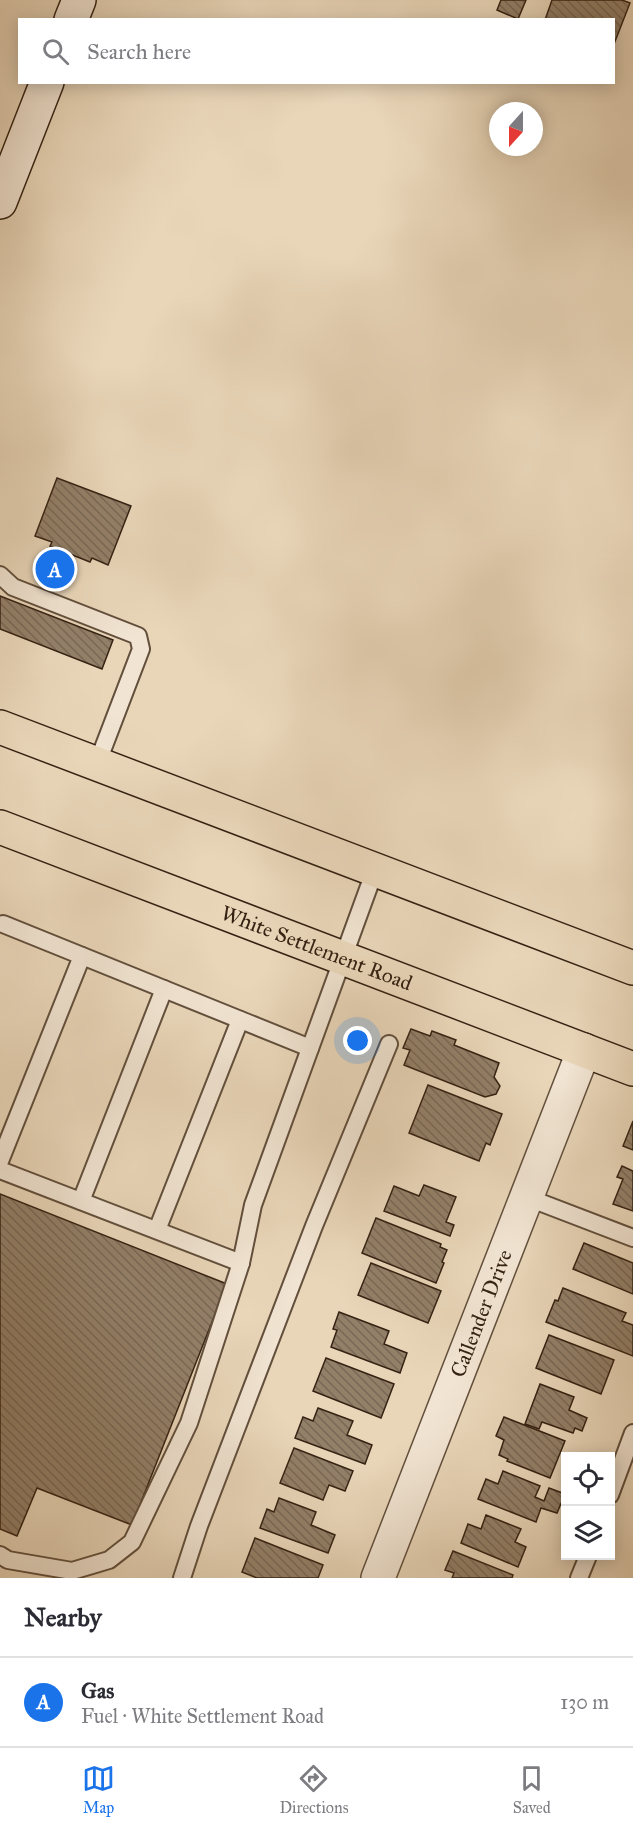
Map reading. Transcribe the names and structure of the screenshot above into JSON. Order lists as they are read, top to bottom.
{
  "streets": {
    "main road": ["White Settlement Road"],
    "street": ["Callender Drive"]
  },
  "crossings": [
    ["White Settlement Road", "Callender Drive"]
  ],
  "north": "bottom",
  "page": {
    "search": "Search here",
    "pins": "A",
    "heading": "Nearby",
    "list": [
      {
        "mark": "A",
        "name": "Gas",
        "note": "Fuel · White Settlement Road",
        "value": "130 m"
      }
    ],
    "nav": ["Map", "Directions", "Saved"]
  }
}
